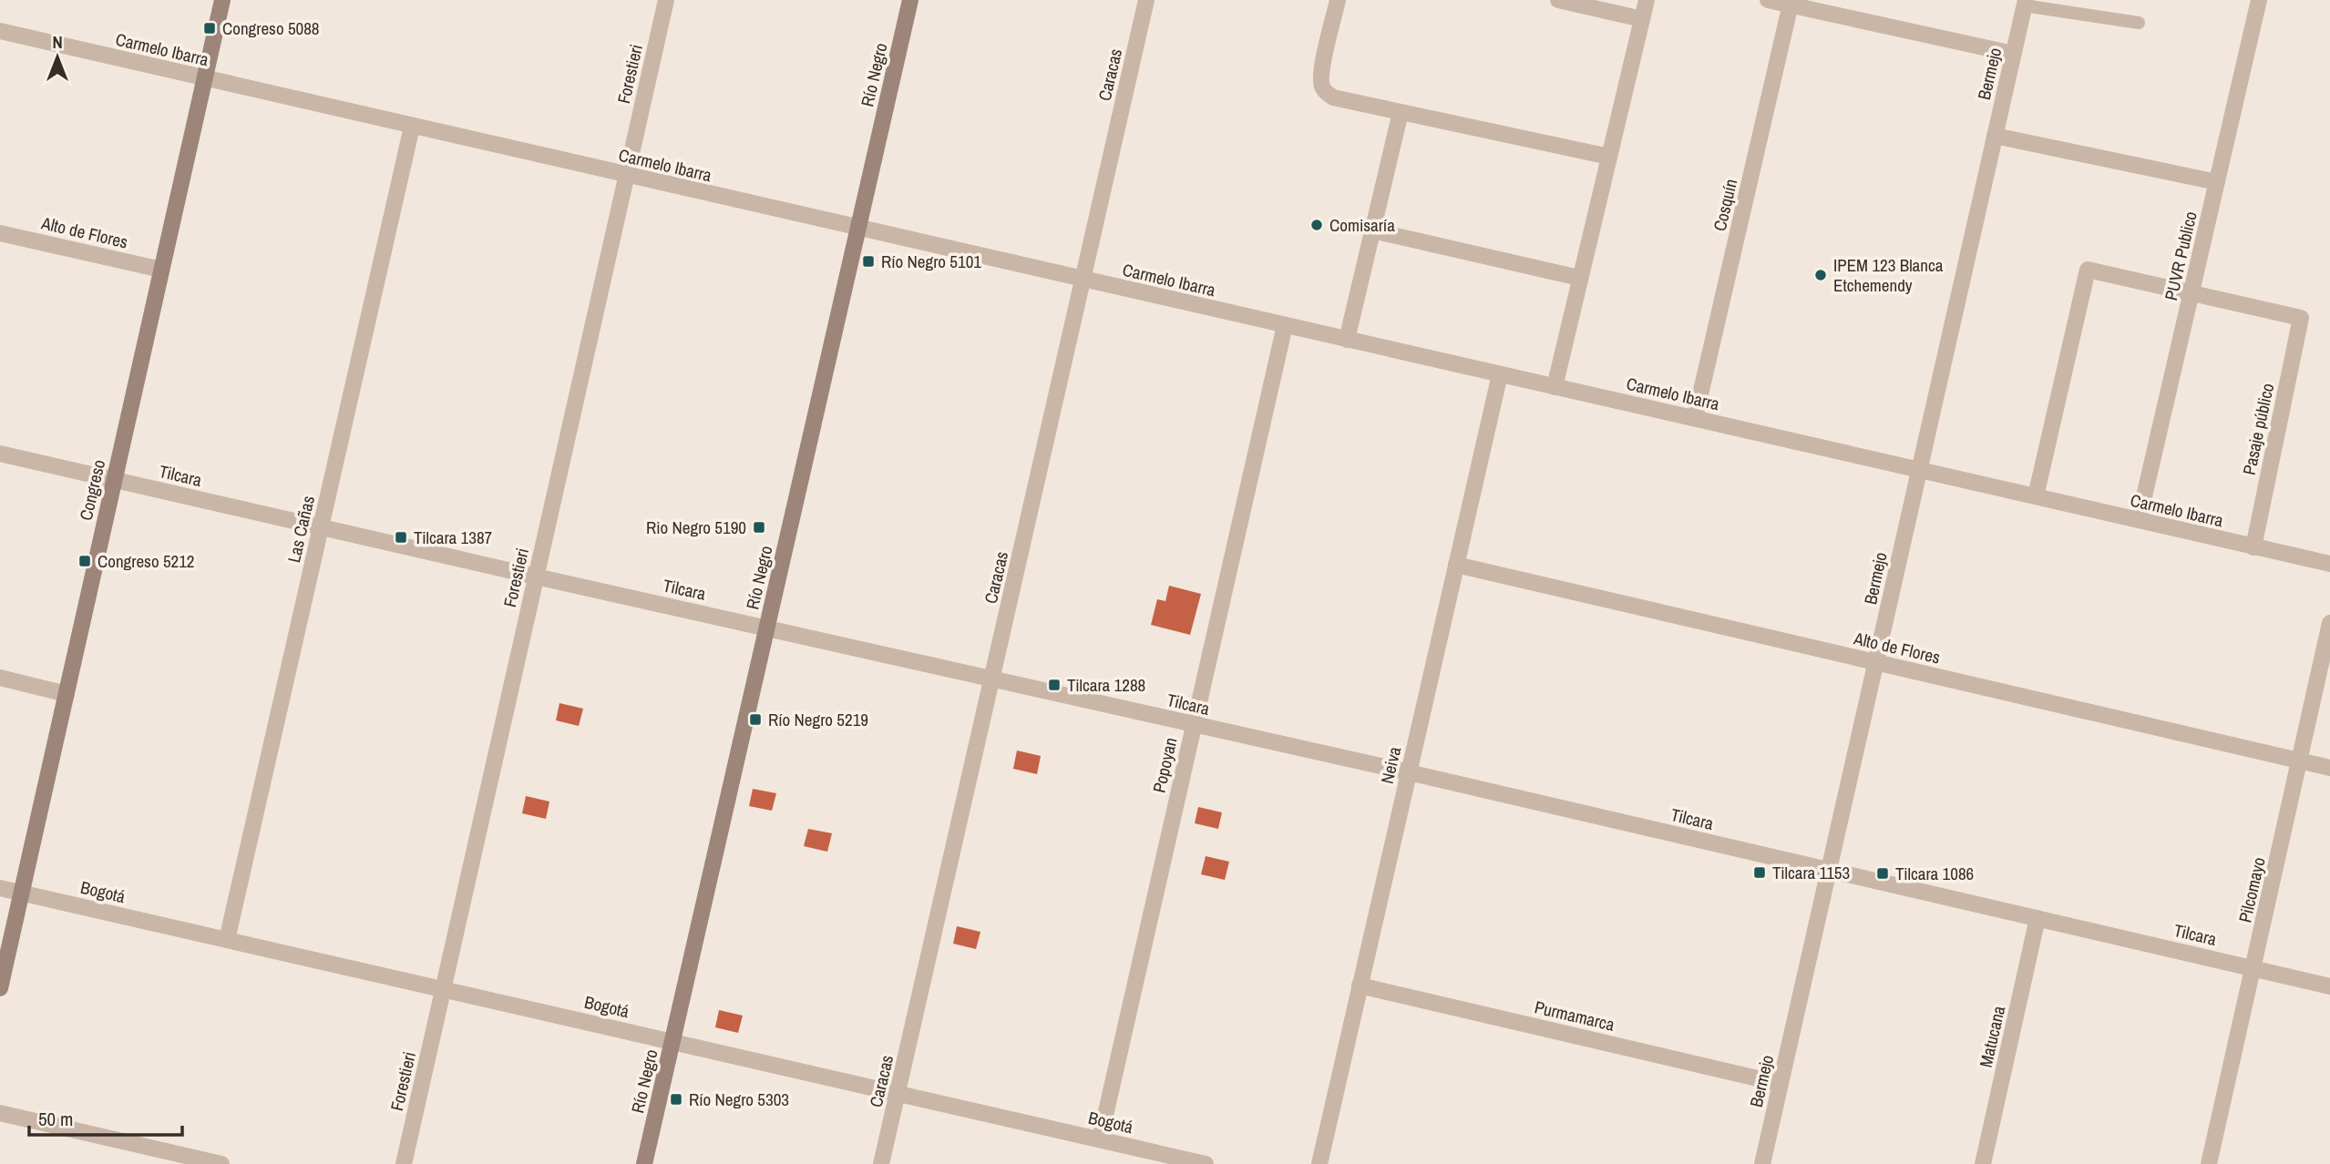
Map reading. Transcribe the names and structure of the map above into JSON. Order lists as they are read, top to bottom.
{
  "streets": {
    "main road": ["Río Negro", "Congreso"],
    "street": [
      "Carmelo Ibarra",
      "Forestieri",
      "Bermejo",
      "Caracas",
      "Cosquín",
      "Alto de Flores",
      "PUVR Publico",
      "Pasaje público",
      "Tilcara",
      "Las Cañas",
      "Popoyan",
      "Neiva",
      "Pilcomayo",
      "Bogotá",
      "Purmamarca",
      "Matucana"
    ]
  },
  "crossings": [
    ["Carmelo Ibarra", "Forestieri"],
    ["Carmelo Ibarra", "Bermejo"],
    ["Carmelo Ibarra", "Río Negro"],
    ["Carmelo Ibarra", "Caracas"],
    ["Carmelo Ibarra", "Cosquín"],
    ["Carmelo Ibarra", "PUVR Publico"],
    ["Carmelo Ibarra", "Pasaje público"],
    ["Carmelo Ibarra", "Congreso"],
    ["Carmelo Ibarra", "Las Cañas"],
    ["Carmelo Ibarra", "Popoyan"],
    ["Carmelo Ibarra", "Neiva"],
    ["Forestieri", "Tilcara"],
    ["Forestieri", "Bogotá"],
    ["Bermejo", "Alto de Flores"],
    ["Bermejo", "Tilcara"],
    ["Bermejo", "Purmamarca"],
    ["Río Negro", "Tilcara"],
    ["Río Negro", "Bogotá"],
    ["Caracas", "Tilcara"],
    ["Caracas", "Bogotá"],
    ["Alto de Flores", "Congreso"],
    ["Alto de Flores", "Neiva"],
    ["Alto de Flores", "Pilcomayo"],
    ["PUVR Publico", "Pasaje público"],
    ["Tilcara", "Congreso"],
    ["Tilcara", "Las Cañas"],
    ["Tilcara", "Popoyan"],
    ["Tilcara", "Neiva"],
    ["Tilcara", "Pilcomayo"],
    ["Tilcara", "Matucana"],
    ["Congreso", "Bogotá"],
    ["Las Cañas", "Bogotá"],
    ["Popoyan", "Bogotá"],
    ["Neiva", "Purmamarca"]
  ],
  "places": {
    "transit": [
      "Congreso 5088",
      "Río Negro 5101",
      "Rio Negro 5190",
      "Tilcara 1387",
      "Congreso 5212",
      "Tilcara 1288",
      "Río Negro 5219",
      "Tilcara 1153",
      "Tilcara 1086",
      "Río Negro 5303"
    ],
    "other": ["Comisaría", "IPEM 123 Blanca Etchemendy"]
  },
  "scale_bar": "50 m",
  "north": "top"
}
